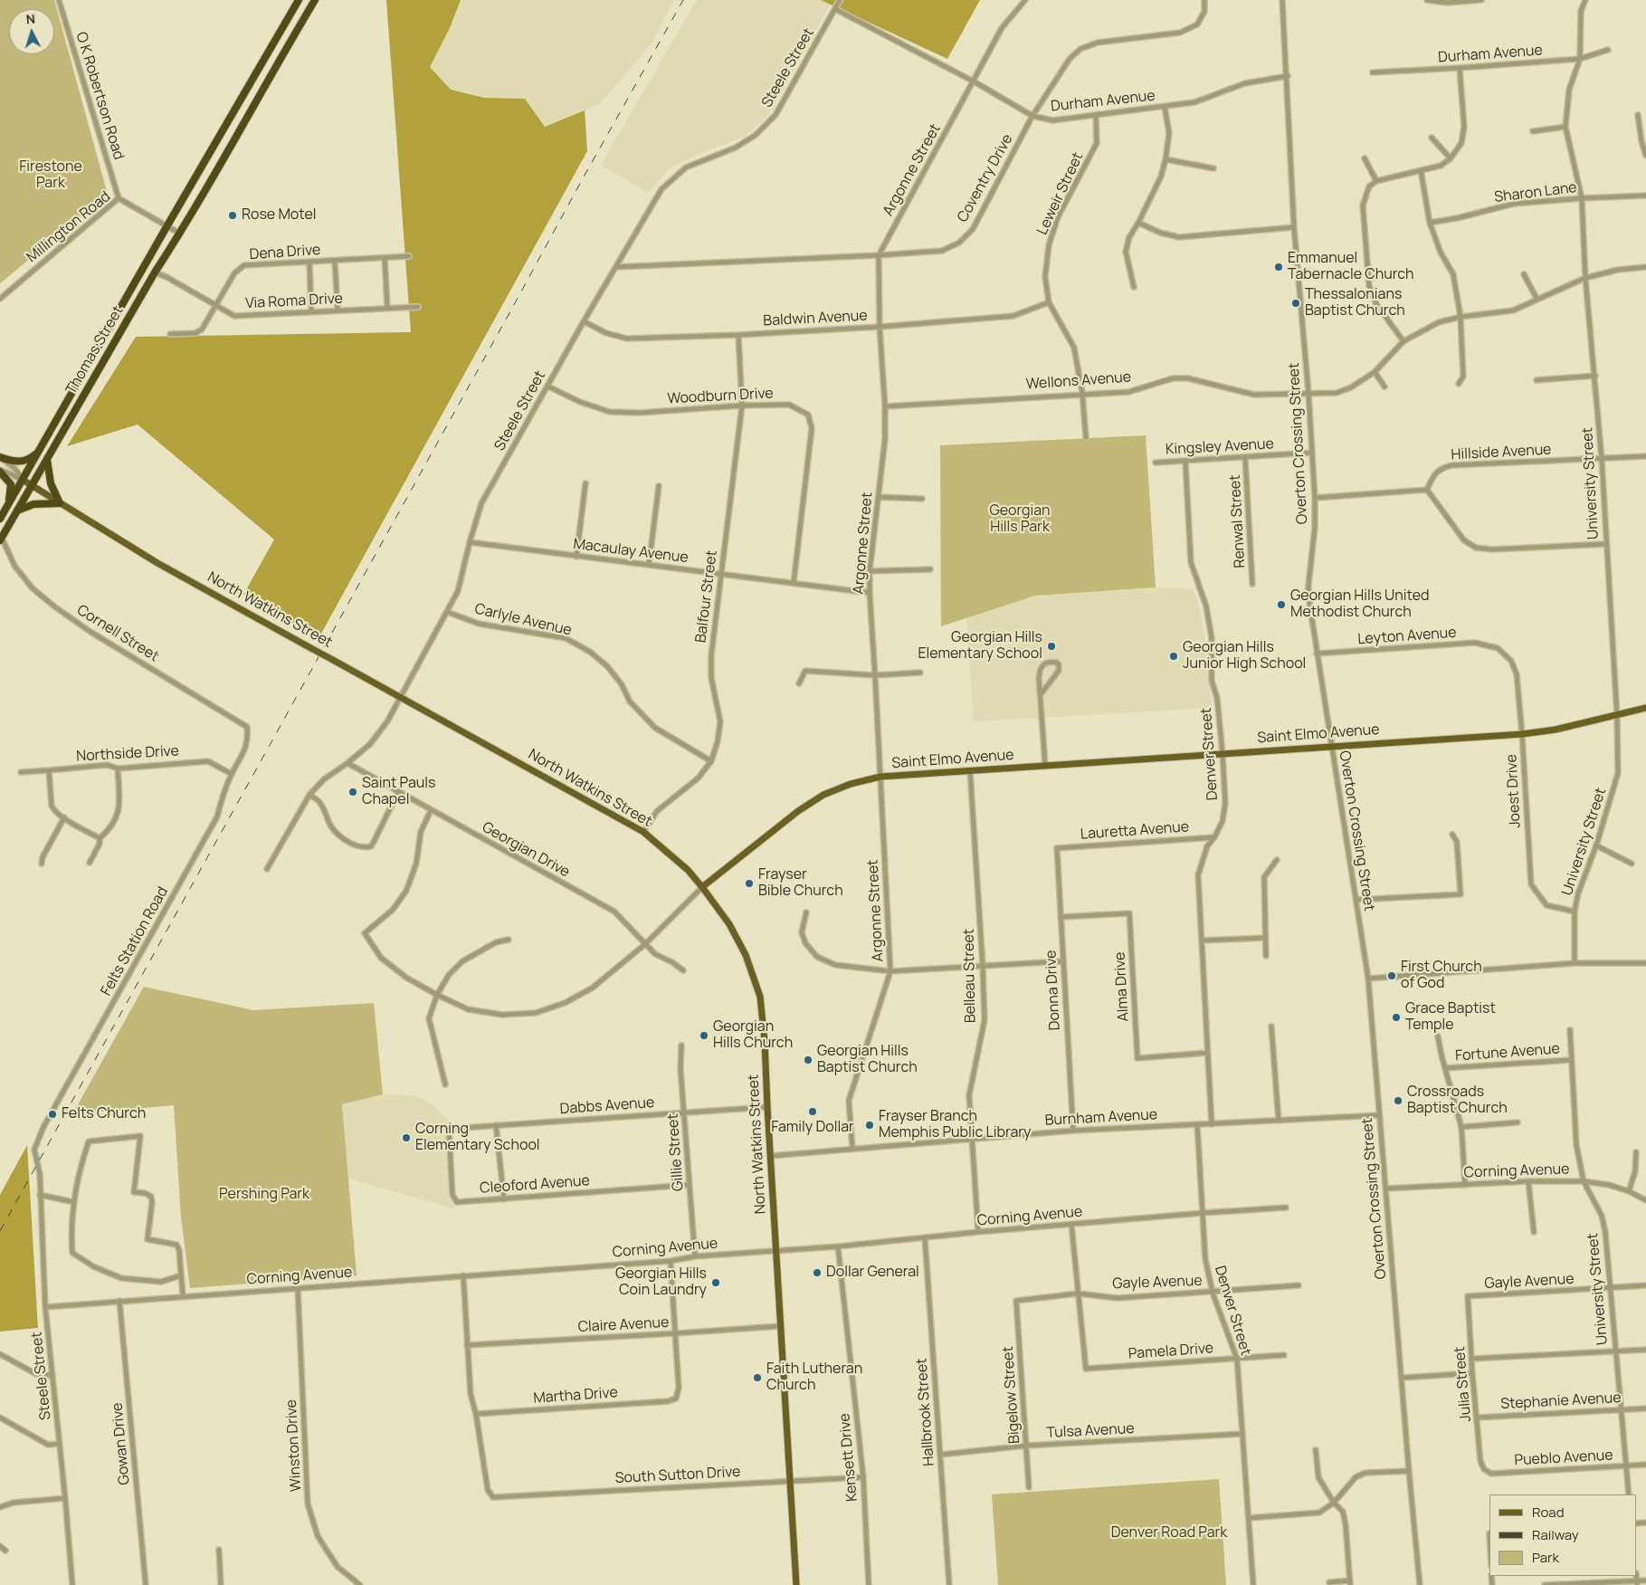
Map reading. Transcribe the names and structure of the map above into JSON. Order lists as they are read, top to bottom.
{
  "streets": {
    "highway": ["Thomas Street"],
    "main road": ["North Watkins Street", "Saint Elmo Avenue"],
    "street": [
      "Durham Avenue",
      "Steele Street",
      "O K Robertson Road",
      "Argonne Street",
      "Coventry Drive",
      "Sharon Lane",
      "Leweir Street",
      "Millington Road",
      "Dena Drive",
      "Via Roma Drive",
      "Baldwin Avenue",
      "Wellons Avenue",
      "Woodburn Drive",
      "Overton Crossing Street",
      "Kingsley Avenue",
      "Hillside Avenue",
      "University Street",
      "Renwal Street",
      "Macaulay Avenue",
      "Balfour Street",
      "Carlyle Avenue",
      "Cornell Street",
      "Leyton Avenue",
      "Northside Drive",
      "Denver Street",
      "Joest Drive",
      "Lauretta Avenue",
      "Georgian Drive",
      "Felts Station Road",
      "Belleau Street",
      "Alma Drive",
      "Donna Drive",
      "Fortune Avenue",
      "Dabbs Avenue",
      "Burnham Avenue",
      "Gillie Street",
      "Corning Avenue",
      "Cleoford Avenue",
      "Gayle Avenue",
      "Claire Avenue",
      "Pamela Drive",
      "Julia Street",
      "Bigelow Street",
      "Martha Drive",
      "Stephanie Avenue",
      "Hallbrook Street",
      "Tulsa Avenue",
      "Gowan Drive",
      "Winston Drive",
      "Kensett Drive",
      "Pueblo Avenue",
      "South Sutton Drive"
    ]
  },
  "crossings": [
    ["Durham Avenue", "Steele Street"],
    ["Durham Avenue", "Argonne Street"],
    ["Durham Avenue", "Coventry Drive"],
    ["Durham Avenue", "Leweir Street"],
    ["Durham Avenue", "Overton Crossing Street"],
    ["Durham Avenue", "University Street"],
    ["Steele Street", "Coventry Drive"],
    ["Steele Street", "Baldwin Avenue"],
    ["Steele Street", "Woodburn Drive"],
    ["Steele Street", "Macaulay Avenue"],
    ["Steele Street", "North Watkins Street"],
    ["Steele Street", "Carlyle Avenue"],
    ["Steele Street", "Georgian Drive"],
    ["Steele Street", "Felts Station Road"],
    ["Steele Street", "Corning Avenue"],
    ["O K Robertson Road", "Millington Road"],
    ["Argonne Street", "Coventry Drive"],
    ["Argonne Street", "Baldwin Avenue"],
    ["Argonne Street", "Wellons Avenue"],
    ["Argonne Street", "Macaulay Avenue"],
    ["Argonne Street", "Saint Elmo Avenue"],
    ["Argonne Street", "Burnham Avenue"],
    ["Sharon Lane", "University Street"],
    ["Leweir Street", "Baldwin Avenue"],
    ["Leweir Street", "Wellons Avenue"],
    ["Millington Road", "Thomas Street"],
    ["Dena Drive", "Via Roma Drive"],
    ["Via Roma Drive", "Thomas Street"],
    ["Baldwin Avenue", "Balfour Street"],
    ["Thomas Street", "North Watkins Street"],
    ["Thomas Street", "Cornell Street"],
    ["Wellons Avenue", "Overton Crossing Street"],
    ["Wellons Avenue", "University Street"],
    ["Woodburn Drive", "Macaulay Avenue"],
    ["Woodburn Drive", "Balfour Street"],
    ["Overton Crossing Street", "Kingsley Avenue"],
    ["Overton Crossing Street", "Leyton Avenue"],
    ["Overton Crossing Street", "Saint Elmo Avenue"],
    ["Overton Crossing Street", "Burnham Avenue"],
    ["Overton Crossing Street", "Corning Avenue"],
    ["Kingsley Avenue", "Renwal Street"],
    ["Kingsley Avenue", "Denver Street"],
    ["Hillside Avenue", "University Street"],
    ["University Street", "Saint Elmo Avenue"],
    ["University Street", "Joest Drive"],
    ["University Street", "Fortune Avenue"],
    ["University Street", "Corning Avenue"],
    ["University Street", "Gayle Avenue"],
    ["University Street", "Stephanie Avenue"],
    ["University Street", "Pueblo Avenue"],
    ["Macaulay Avenue", "Balfour Street"],
    ["Balfour Street", "North Watkins Street"],
    ["Balfour Street", "Carlyle Avenue"],
    ["North Watkins Street", "Saint Elmo Avenue"],
    ["North Watkins Street", "Dabbs Avenue"],
    ["North Watkins Street", "Burnham Avenue"],
    ["North Watkins Street", "Corning Avenue"],
    ["North Watkins Street", "Claire Avenue"],
    ["North Watkins Street", "South Sutton Drive"],
    ["Cornell Street", "Felts Station Road"],
    ["Leyton Avenue", "Joest Drive"],
    ["Saint Elmo Avenue", "Denver Street"],
    ["Saint Elmo Avenue", "Joest Drive"],
    ["Saint Elmo Avenue", "Georgian Drive"],
    ["Saint Elmo Avenue", "Belleau Street"],
    ["Northside Drive", "Felts Station Road"],
    ["Denver Street", "Lauretta Avenue"],
    ["Denver Street", "Alma Drive"],
    ["Denver Street", "Burnham Avenue"],
    ["Denver Street", "Corning Avenue"],
    ["Denver Street", "Gayle Avenue"],
    ["Denver Street", "Pamela Drive"],
    ["Denver Street", "Tulsa Avenue"],
    ["Lauretta Avenue", "Donna Drive"],
    ["Belleau Street", "Burnham Avenue"],
    ["Belleau Street", "Corning Avenue"],
    ["Alma Drive", "Donna Drive"],
    ["Donna Drive", "Burnham Avenue"],
    ["Dabbs Avenue", "Gillie Street"],
    ["Dabbs Avenue", "Cleoford Avenue"],
    ["Gillie Street", "Corning Avenue"],
    ["Gillie Street", "Cleoford Avenue"],
    ["Corning Avenue", "Hallbrook Street"],
    ["Corning Avenue", "Gowan Drive"],
    ["Corning Avenue", "Winston Drive"],
    ["Corning Avenue", "Kensett Drive"],
    ["Gayle Avenue", "Pamela Drive"],
    ["Gayle Avenue", "Julia Street"],
    ["Gayle Avenue", "Bigelow Street"],
    ["Claire Avenue", "Martha Drive"],
    ["Julia Street", "Stephanie Avenue"],
    ["Julia Street", "Pueblo Avenue"],
    ["Bigelow Street", "Tulsa Avenue"],
    ["Martha Drive", "South Sutton Drive"],
    ["Hallbrook Street", "Tulsa Avenue"],
    ["Kensett Drive", "South Sutton Drive"]
  ],
  "parks": [
    "Firestone Park",
    "Georgian Hills Park",
    "Pershing Park",
    "Denver Road Park"
  ],
  "places": [
    "Rose Motel",
    "Emmanuel Tabernacle Church",
    "Thessalonians Baptist Church",
    "Georgian Hills United Methodist Church",
    "Georgian Hills Elementary School",
    "Georgian Hills Junior High School",
    "Saint Pauls Chapel",
    "Frayser Bible Church",
    "First Church of God",
    "Grace Baptist Temple",
    "Georgian Hills Church",
    "Georgian Hills Baptist Church",
    "Crossroads Baptist Church",
    "Family Dollar",
    "Felts Church",
    "Frayser Branch Memphis Public Library",
    "Corning Elementary School",
    "Dollar General",
    "Georgian Hills Coin Laundry",
    "Faith Lutheran Church"
  ],
  "legend": ["Road", "Railway", "Park"],
  "north": "top"
}
